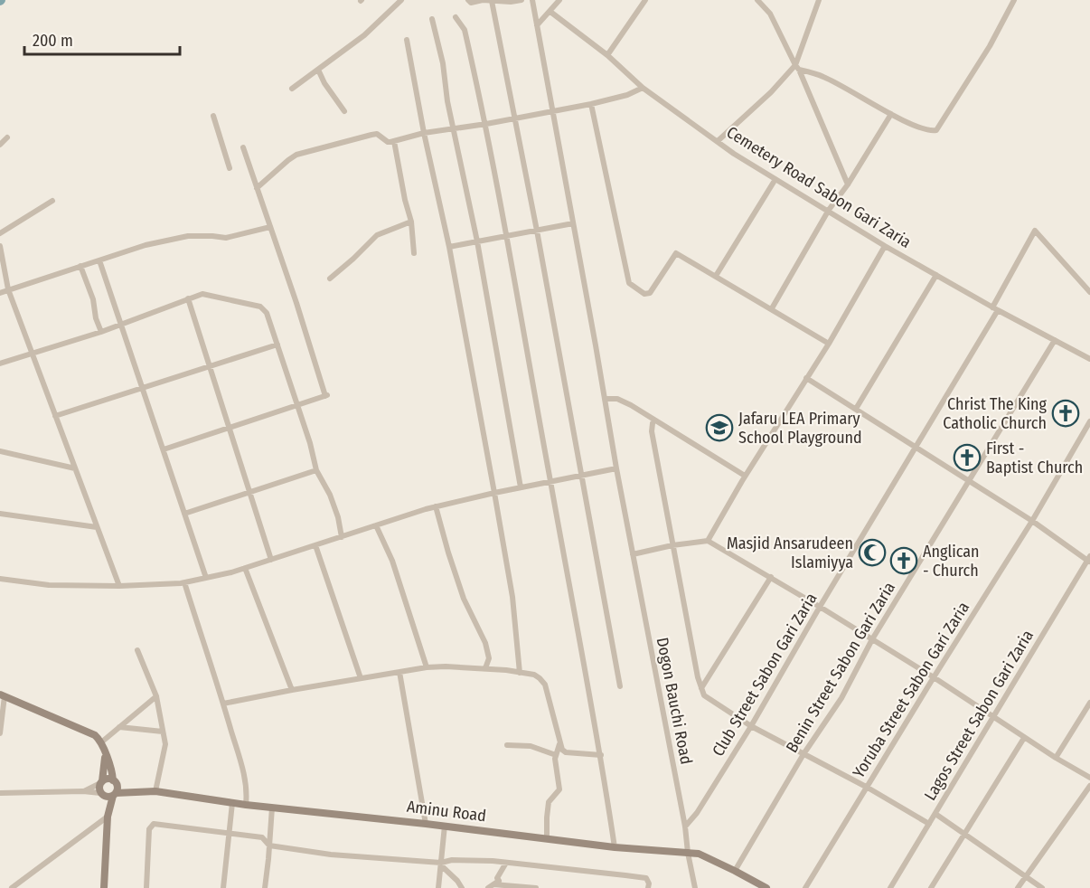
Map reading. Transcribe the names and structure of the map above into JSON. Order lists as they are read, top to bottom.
{
  "streets": {
    "street": [
      "Cemetery Road Sabon Gari Zaria",
      "Benin Street Sabon Gari Zaria",
      "Club Street Sabon Gari Zaria",
      "Yoruba Street Sabon Gari Zaria",
      "Dogon Bauchi Road",
      "Lagos Street Sabon Gari Zaria",
      "Aminu Road"
    ]
  },
  "crossings": [
    ["Cemetery Road Sabon Gari Zaria", "Benin Street Sabon Gari Zaria"],
    ["Cemetery Road Sabon Gari Zaria", "Club Street Sabon Gari Zaria"],
    ["Benin Street Sabon Gari Zaria", "Aminu Road"],
    ["Club Street Sabon Gari Zaria", "Dogon Bauchi Road"],
    ["Dogon Bauchi Road", "Aminu Road"]
  ],
  "places": {
    "church": ["Christ The King Catholic Church", "First - Baptist Church", "Anglican - Church"],
    "school or university": ["Jafaru LEA Primary School Playground"],
    "mosque": ["Masjid Ansarudeen Islamiyya"]
  },
  "scale_bar": "200 m"
}
